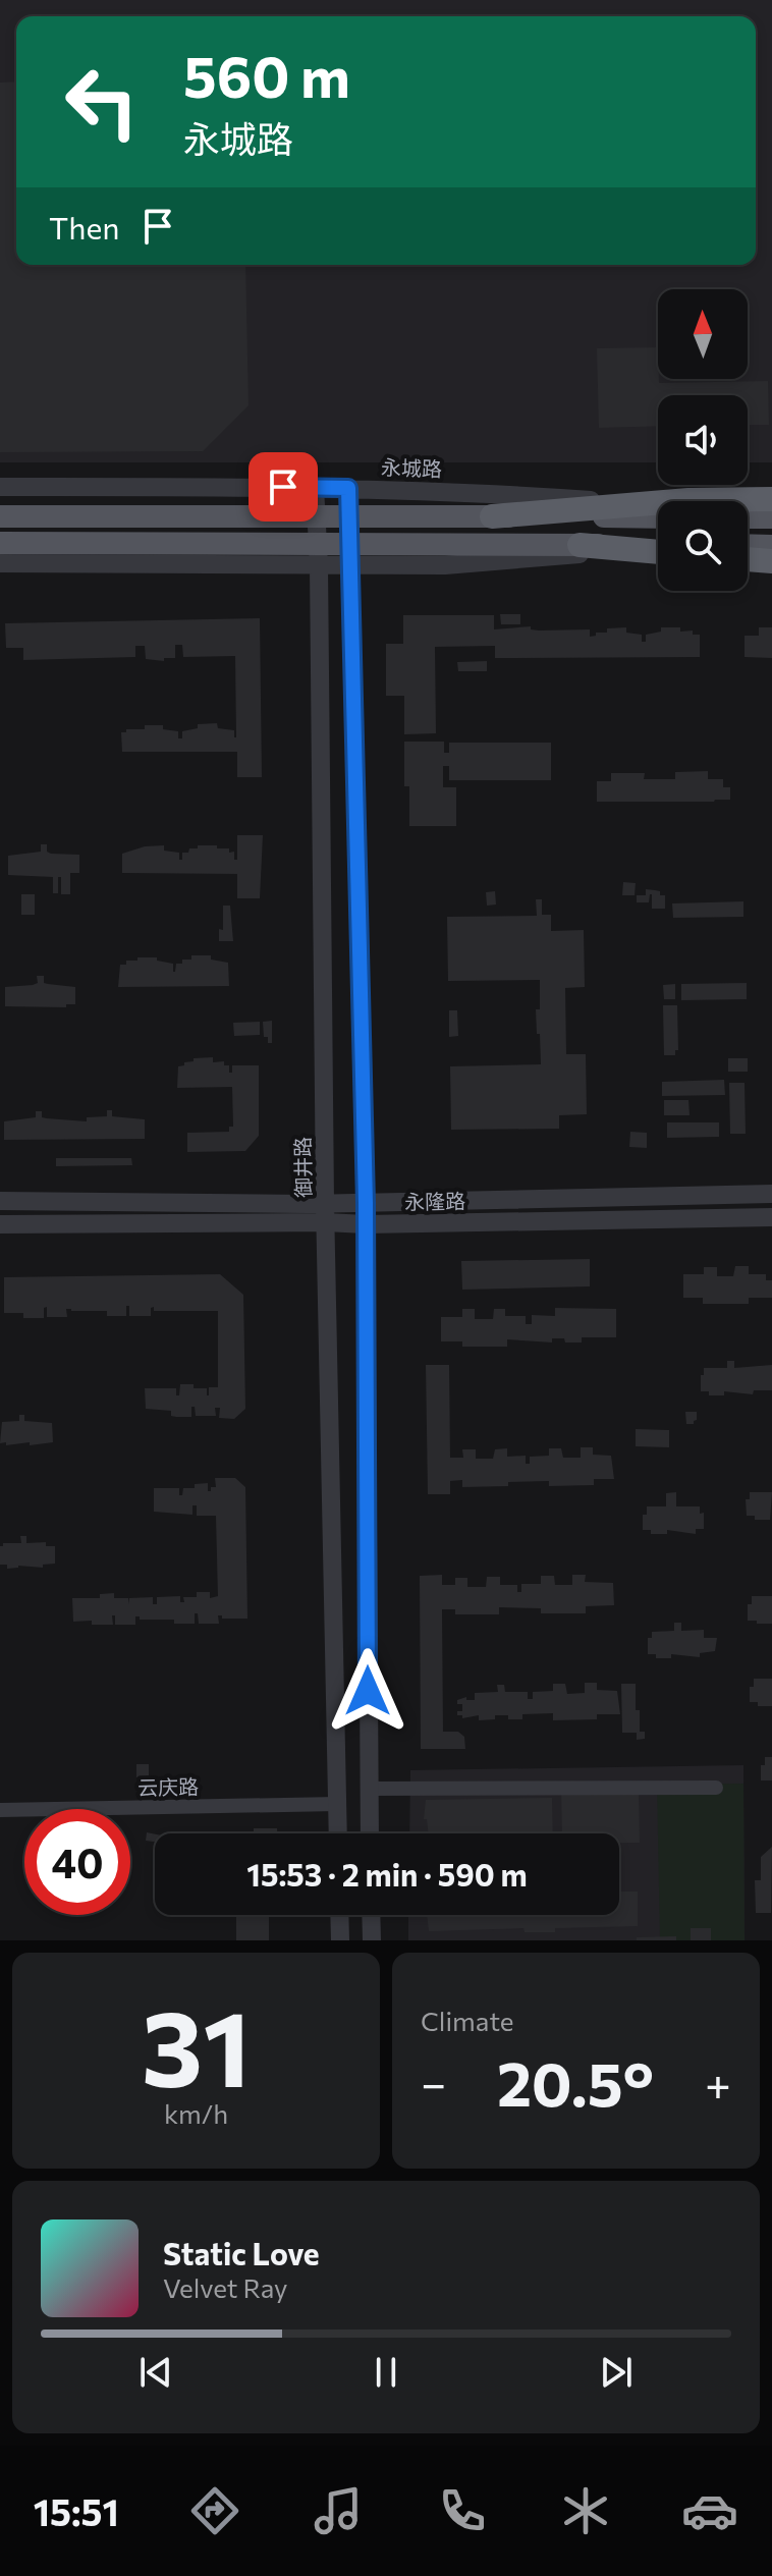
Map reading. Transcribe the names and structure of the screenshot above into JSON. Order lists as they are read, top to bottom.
{
  "streets": {
    "street": [
      "永城路",
      "御井路",
      "永隆路",
      "云庆路"
    ]
  },
  "crossings": [
    ["永城路", "御井路"],
    ["御井路", "永隆路"],
    ["御井路", "云庆路"]
  ],
  "north": "top",
  "page": {
    "turn": ["560 m", "永城路"],
    "then": "Then",
    "limit": "40",
    "trip": "15:53 · 2 min · 590 m",
    "tile": [
      ["31", "km/h"],
      "Climate"
    ],
    "heat": ["−", "20.5°", "+"],
    "song": ["Static Love", "Velvet Ray"],
    "tabs": "15:51"
  }
}
